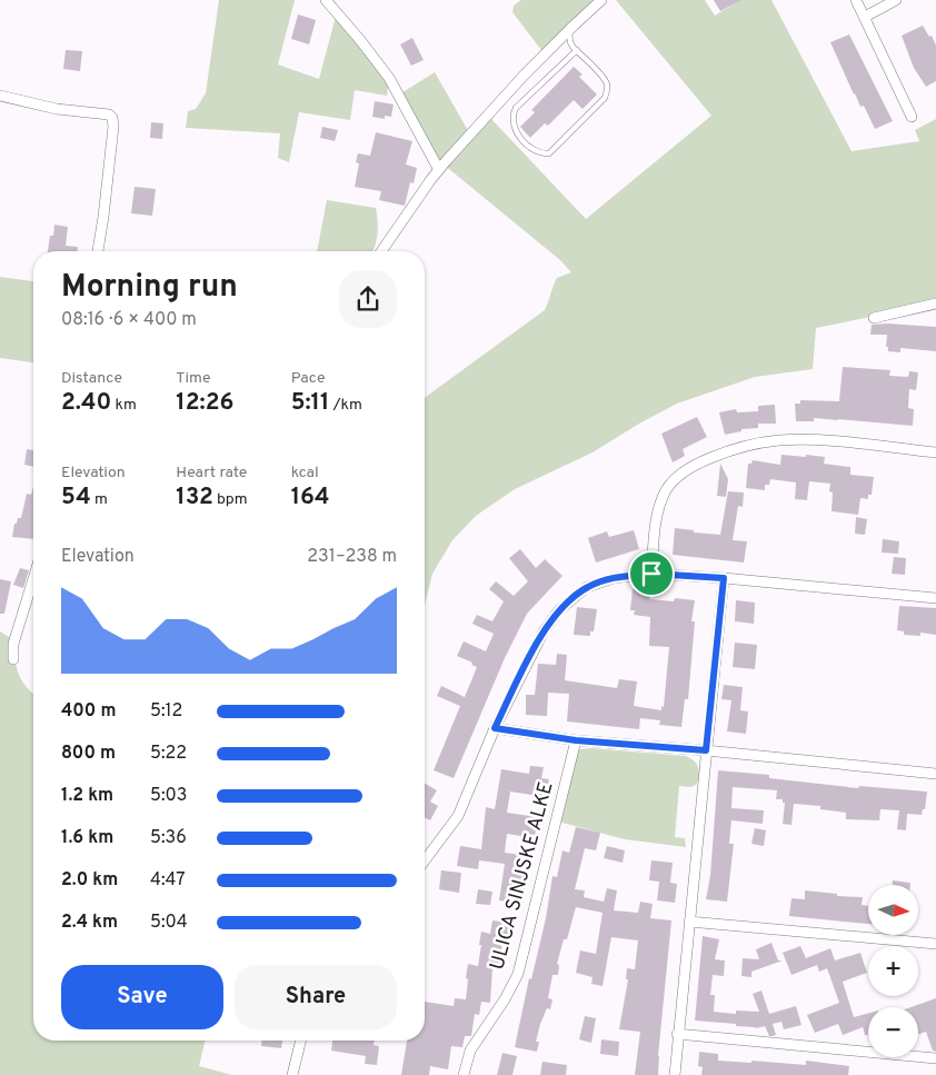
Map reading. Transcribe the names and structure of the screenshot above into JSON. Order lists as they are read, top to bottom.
{
  "streets": {
    "street": ["ULICA SINJSKE ALKE"]
  },
  "north": "right",
  "page": {
    "heading": ["Morning run", "08:16 · 6 × 400 m"],
    "stats": [
      ["Distance", "2.40 km"],
      ["Time", "12:26"],
      ["Pace", "5:11 /km"],
      ["Elevation", "54 m"],
      ["Heart rate", "132 bpm"],
      ["kcal", "164"]
    ],
    "chart": ["Elevation", "231–238 m"],
    "list": [
      {
        "name": "400 m",
        "note": "5:12"
      },
      {
        "name": "800 m",
        "note": "5:22"
      },
      {
        "name": "1.2 km",
        "note": "5:03"
      },
      {
        "name": "1.6 km",
        "note": "5:36"
      },
      {
        "name": "2.0 km",
        "note": "4:47"
      },
      {
        "name": "2.4 km",
        "note": "5:04"
      }
    ],
    "map_buttons": ["+", "−"],
    "buttons": ["Save", "Share"]
  }
}
